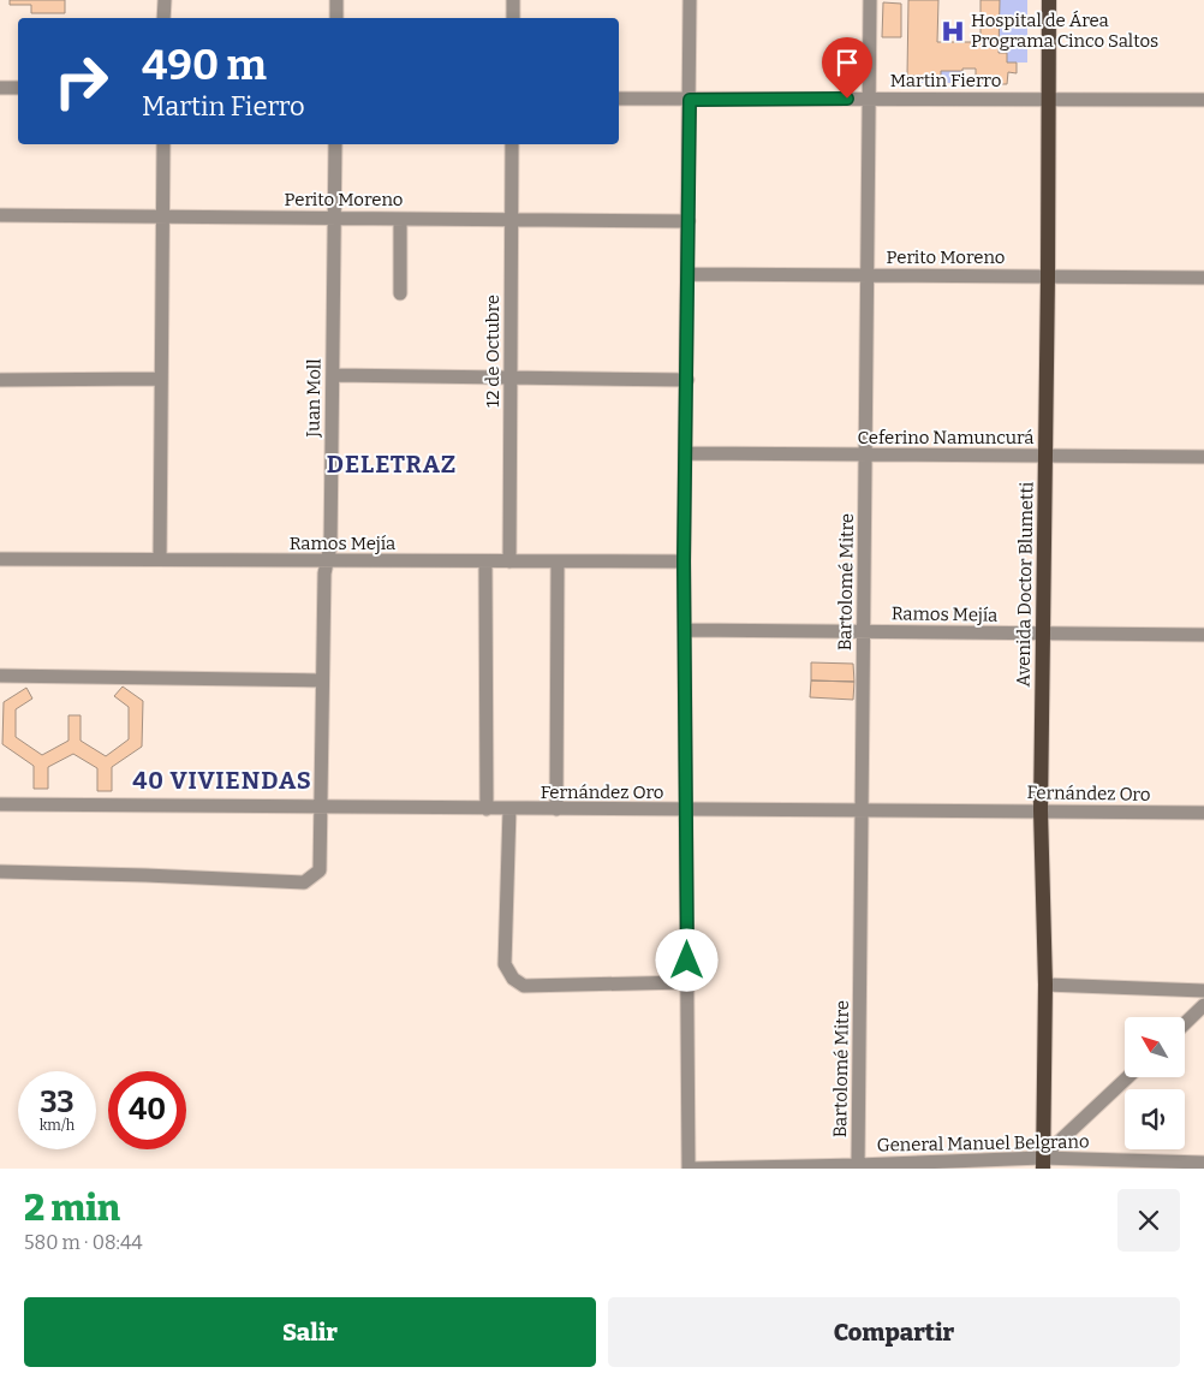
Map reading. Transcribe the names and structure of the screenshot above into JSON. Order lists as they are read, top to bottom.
{
  "streets": {
    "main road": ["Avenida Doctor Blumetti"],
    "street": [
      "Martin Fierro",
      "Perito Moreno",
      "12 de Octubre",
      "Juan Moll",
      "Ceferino Namuncurá",
      "Ramos Mejía",
      "Bartolomé Mitre",
      "Fernández Oro",
      "General Manuel Belgrano"
    ]
  },
  "crossings": [
    ["Martin Fierro", "Bartolomé Mitre"],
    ["Martin Fierro", "Avenida Doctor Blumetti"],
    ["Perito Moreno", "12 de Octubre"],
    ["Perito Moreno", "Juan Moll"],
    ["Perito Moreno", "Bartolomé Mitre"],
    ["Perito Moreno", "Avenida Doctor Blumetti"],
    ["12 de Octubre", "Ramos Mejía"],
    ["Juan Moll", "Ramos Mejía"],
    ["Juan Moll", "Fernández Oro"],
    ["Ceferino Namuncurá", "Bartolomé Mitre"],
    ["Ceferino Namuncurá", "Avenida Doctor Blumetti"],
    ["Ramos Mejía", "Bartolomé Mitre"],
    ["Ramos Mejía", "Avenida Doctor Blumetti"],
    ["Bartolomé Mitre", "Fernández Oro"],
    ["Bartolomé Mitre", "General Manuel Belgrano"],
    ["Avenida Doctor Blumetti", "Fernández Oro"],
    ["Avenida Doctor Blumetti", "General Manuel Belgrano"]
  ],
  "districts": ["DELETRAZ", "40 VIVIENDAS"],
  "places": {
    "hospital": ["Hospital de Área Programa Cinco Saltos"]
  },
  "north": "top left",
  "page": {
    "turn": ["490 m", "Martin Fierro"],
    "speed": "33 km/h",
    "limit": "40",
    "heading": ["2 min", "580 m · 08:44"],
    "buttons": ["Salir", "Compartir"]
  }
}
